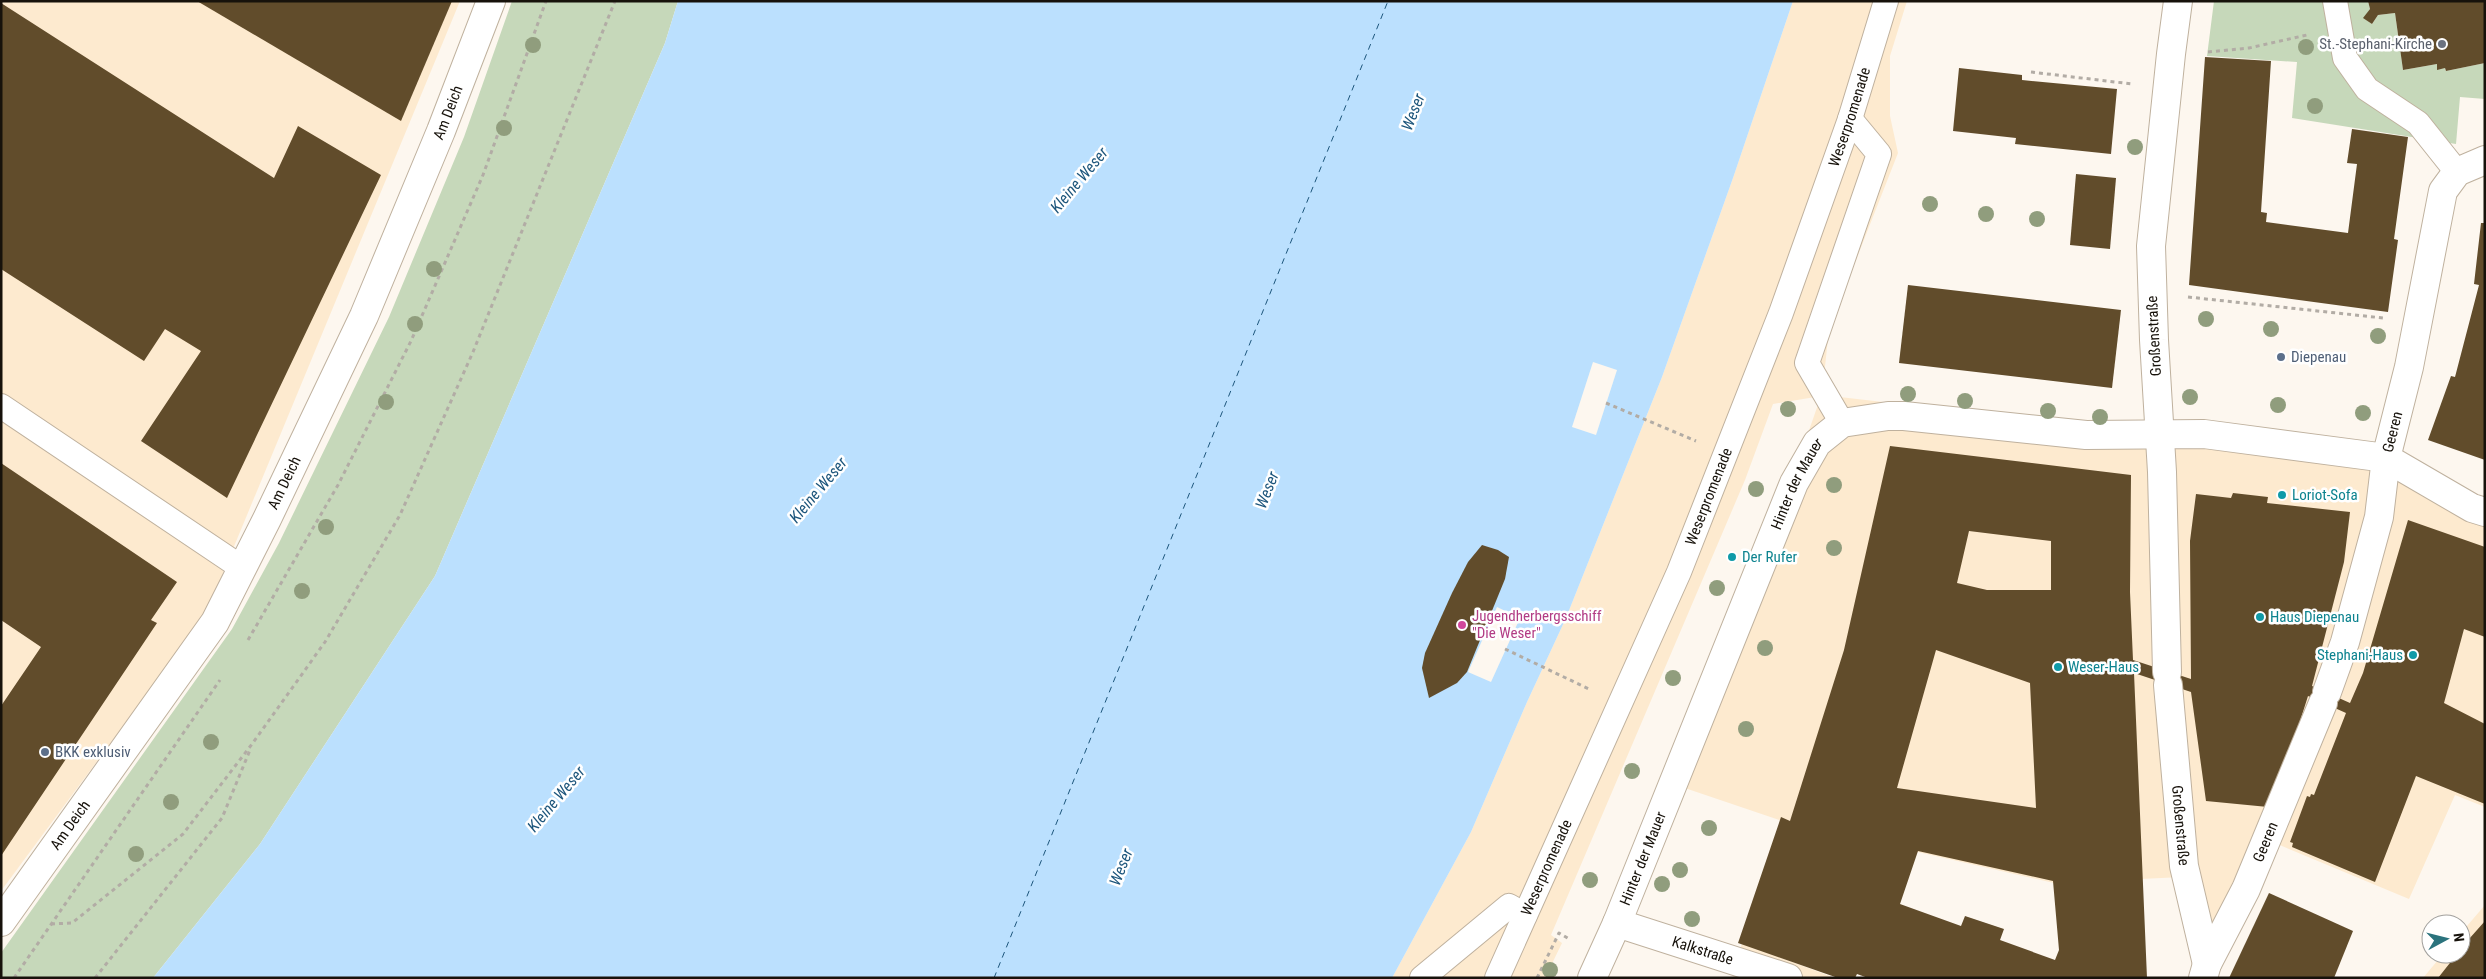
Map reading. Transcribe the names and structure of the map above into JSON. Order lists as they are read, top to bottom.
{
  "streets": {
    "street": [
      "Am Deich",
      "Großenstraße",
      "Geeren",
      "Hinter der Mauer",
      "Kalkstraße"
    ],
    "lane": ["Weserpromenade"]
  },
  "crossings": [
    ["Großenstraße", "Geeren"],
    ["Hinter der Mauer", "Kalkstraße"]
  ],
  "water": ["Weser", "Kleine Weser"],
  "places": [
    "St.-Stephani-Kirche",
    "Diepenau",
    "Loriot-Sofa",
    "Der Rufer",
    "Haus Diepenau",
    "Jugendherbergsschiff \"Die Weser\"",
    "Stephani-Haus",
    "Weser-Haus",
    "BKK exklusiv"
  ],
  "north": "right"
}
